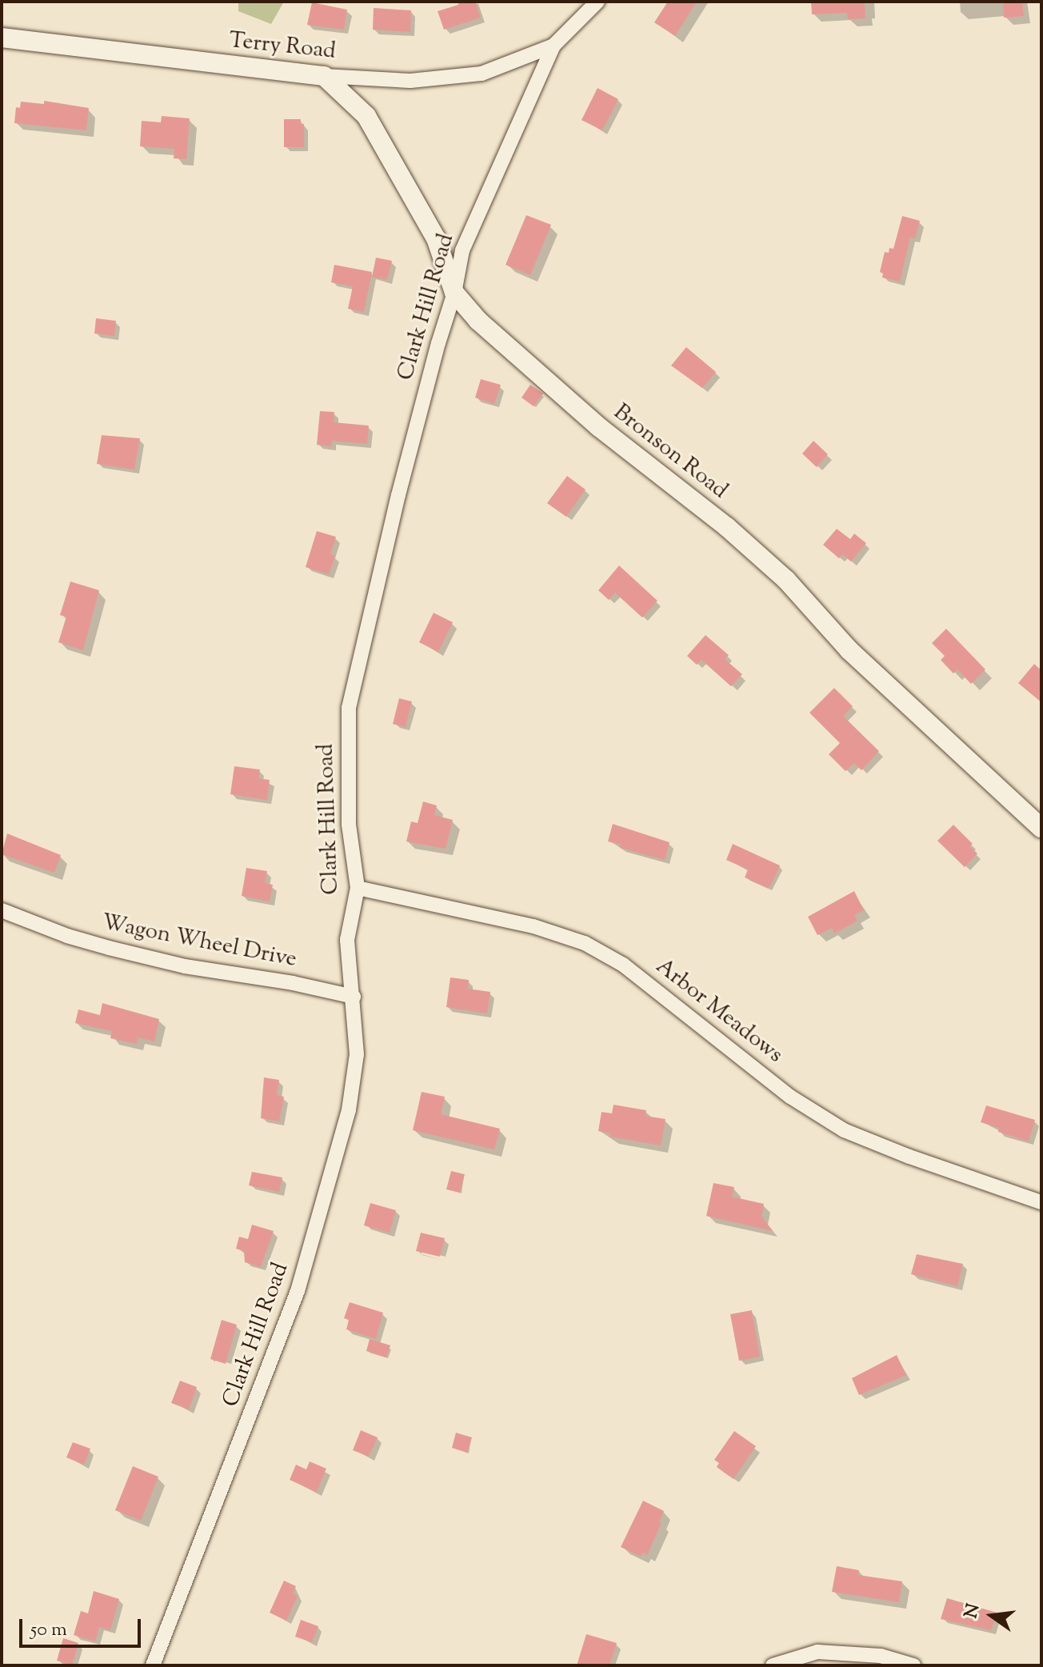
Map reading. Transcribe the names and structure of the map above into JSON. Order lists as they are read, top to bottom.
{
  "streets": {
    "street": [
      "Terry Road",
      "Clark Hill Road",
      "Bronson Road",
      "Wagon Wheel Drive",
      "Arbor Meadows"
    ]
  },
  "crossings": [
    ["Terry Road", "Clark Hill Road"],
    ["Terry Road", "Bronson Road"],
    ["Clark Hill Road", "Bronson Road"],
    ["Clark Hill Road", "Wagon Wheel Drive"],
    ["Clark Hill Road", "Arbor Meadows"]
  ],
  "scale_bar": "50 m",
  "north": "left"
}
